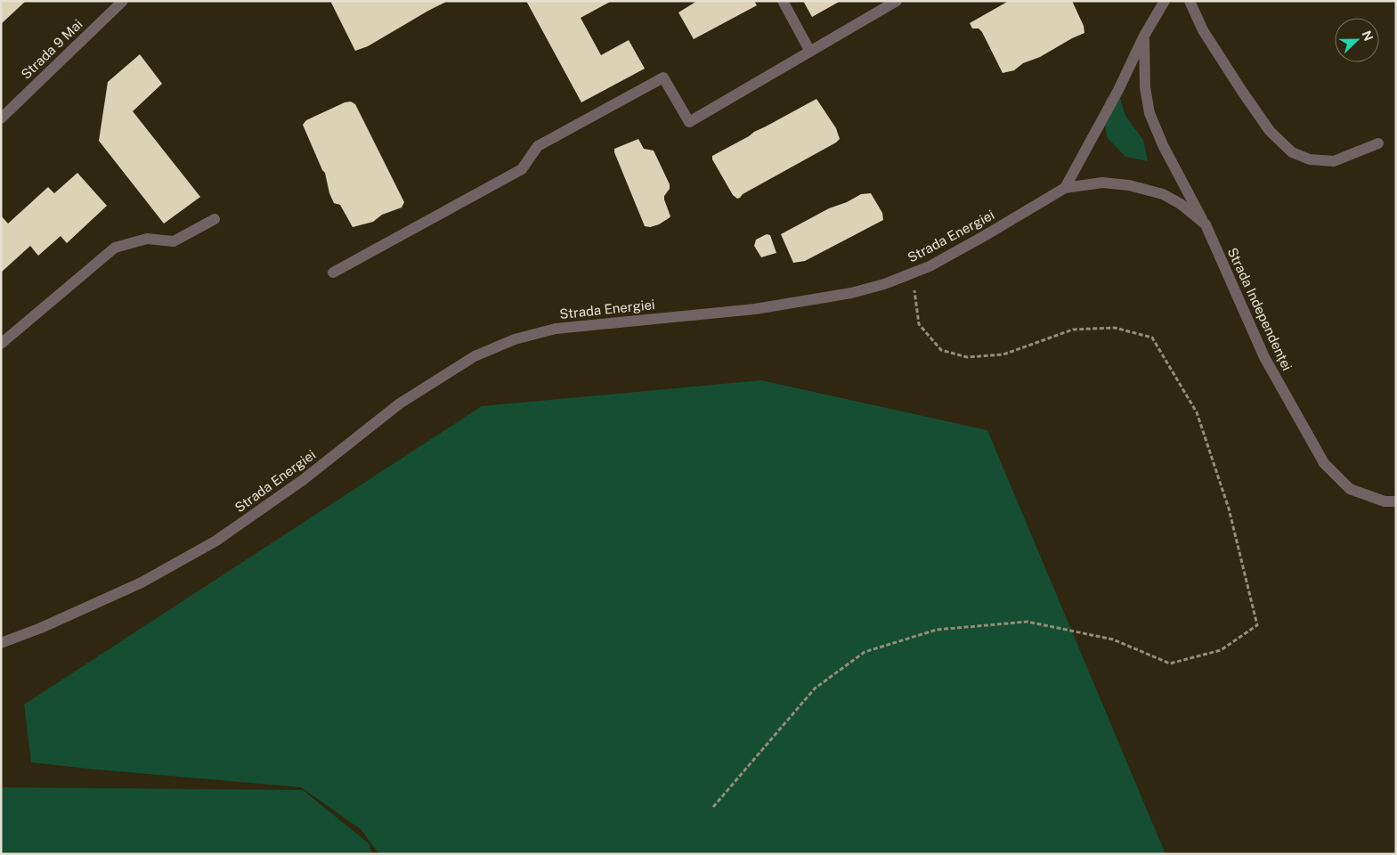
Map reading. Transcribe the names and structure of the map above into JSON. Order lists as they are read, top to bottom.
{
  "streets": {
    "street": ["Strada 9 Mai", "Strada Energiei", "Strada Independenței"]
  },
  "crossings": [
    ["Strada Energiei", "Strada Independenței"]
  ],
  "north": "right"
}
